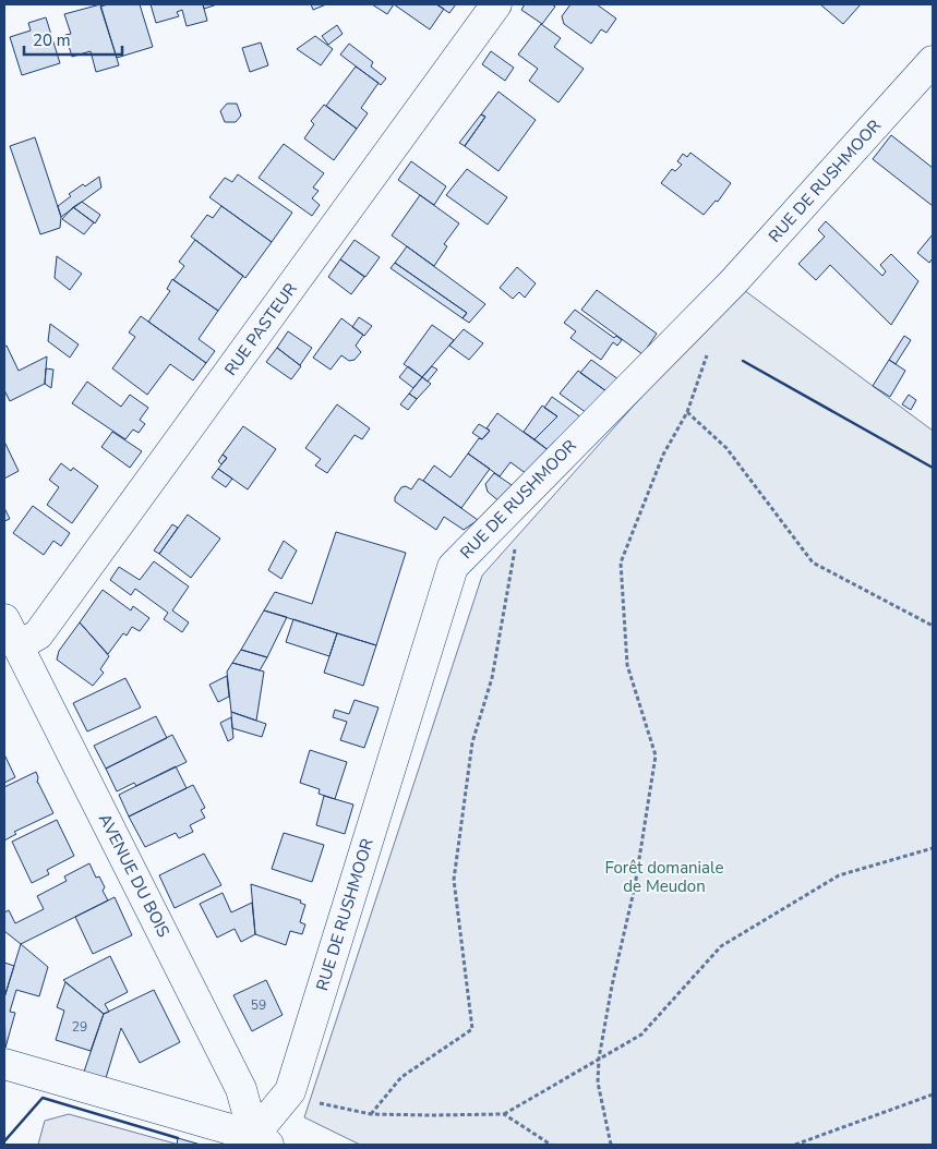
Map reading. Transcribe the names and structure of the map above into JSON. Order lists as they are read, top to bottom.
{
  "streets": {
    "street": ["RUE DE RUSHMOOR", "RUE PASTEUR", "AVENUE DU BOIS"]
  },
  "crossings": [
    ["RUE DE RUSHMOOR", "AVENUE DU BOIS"],
    ["RUE PASTEUR", "AVENUE DU BOIS"]
  ],
  "parks": ["Forêt domaniale de Meudon"],
  "house_numbers": ["59", "29"],
  "scale_bar": "20 m"
}
